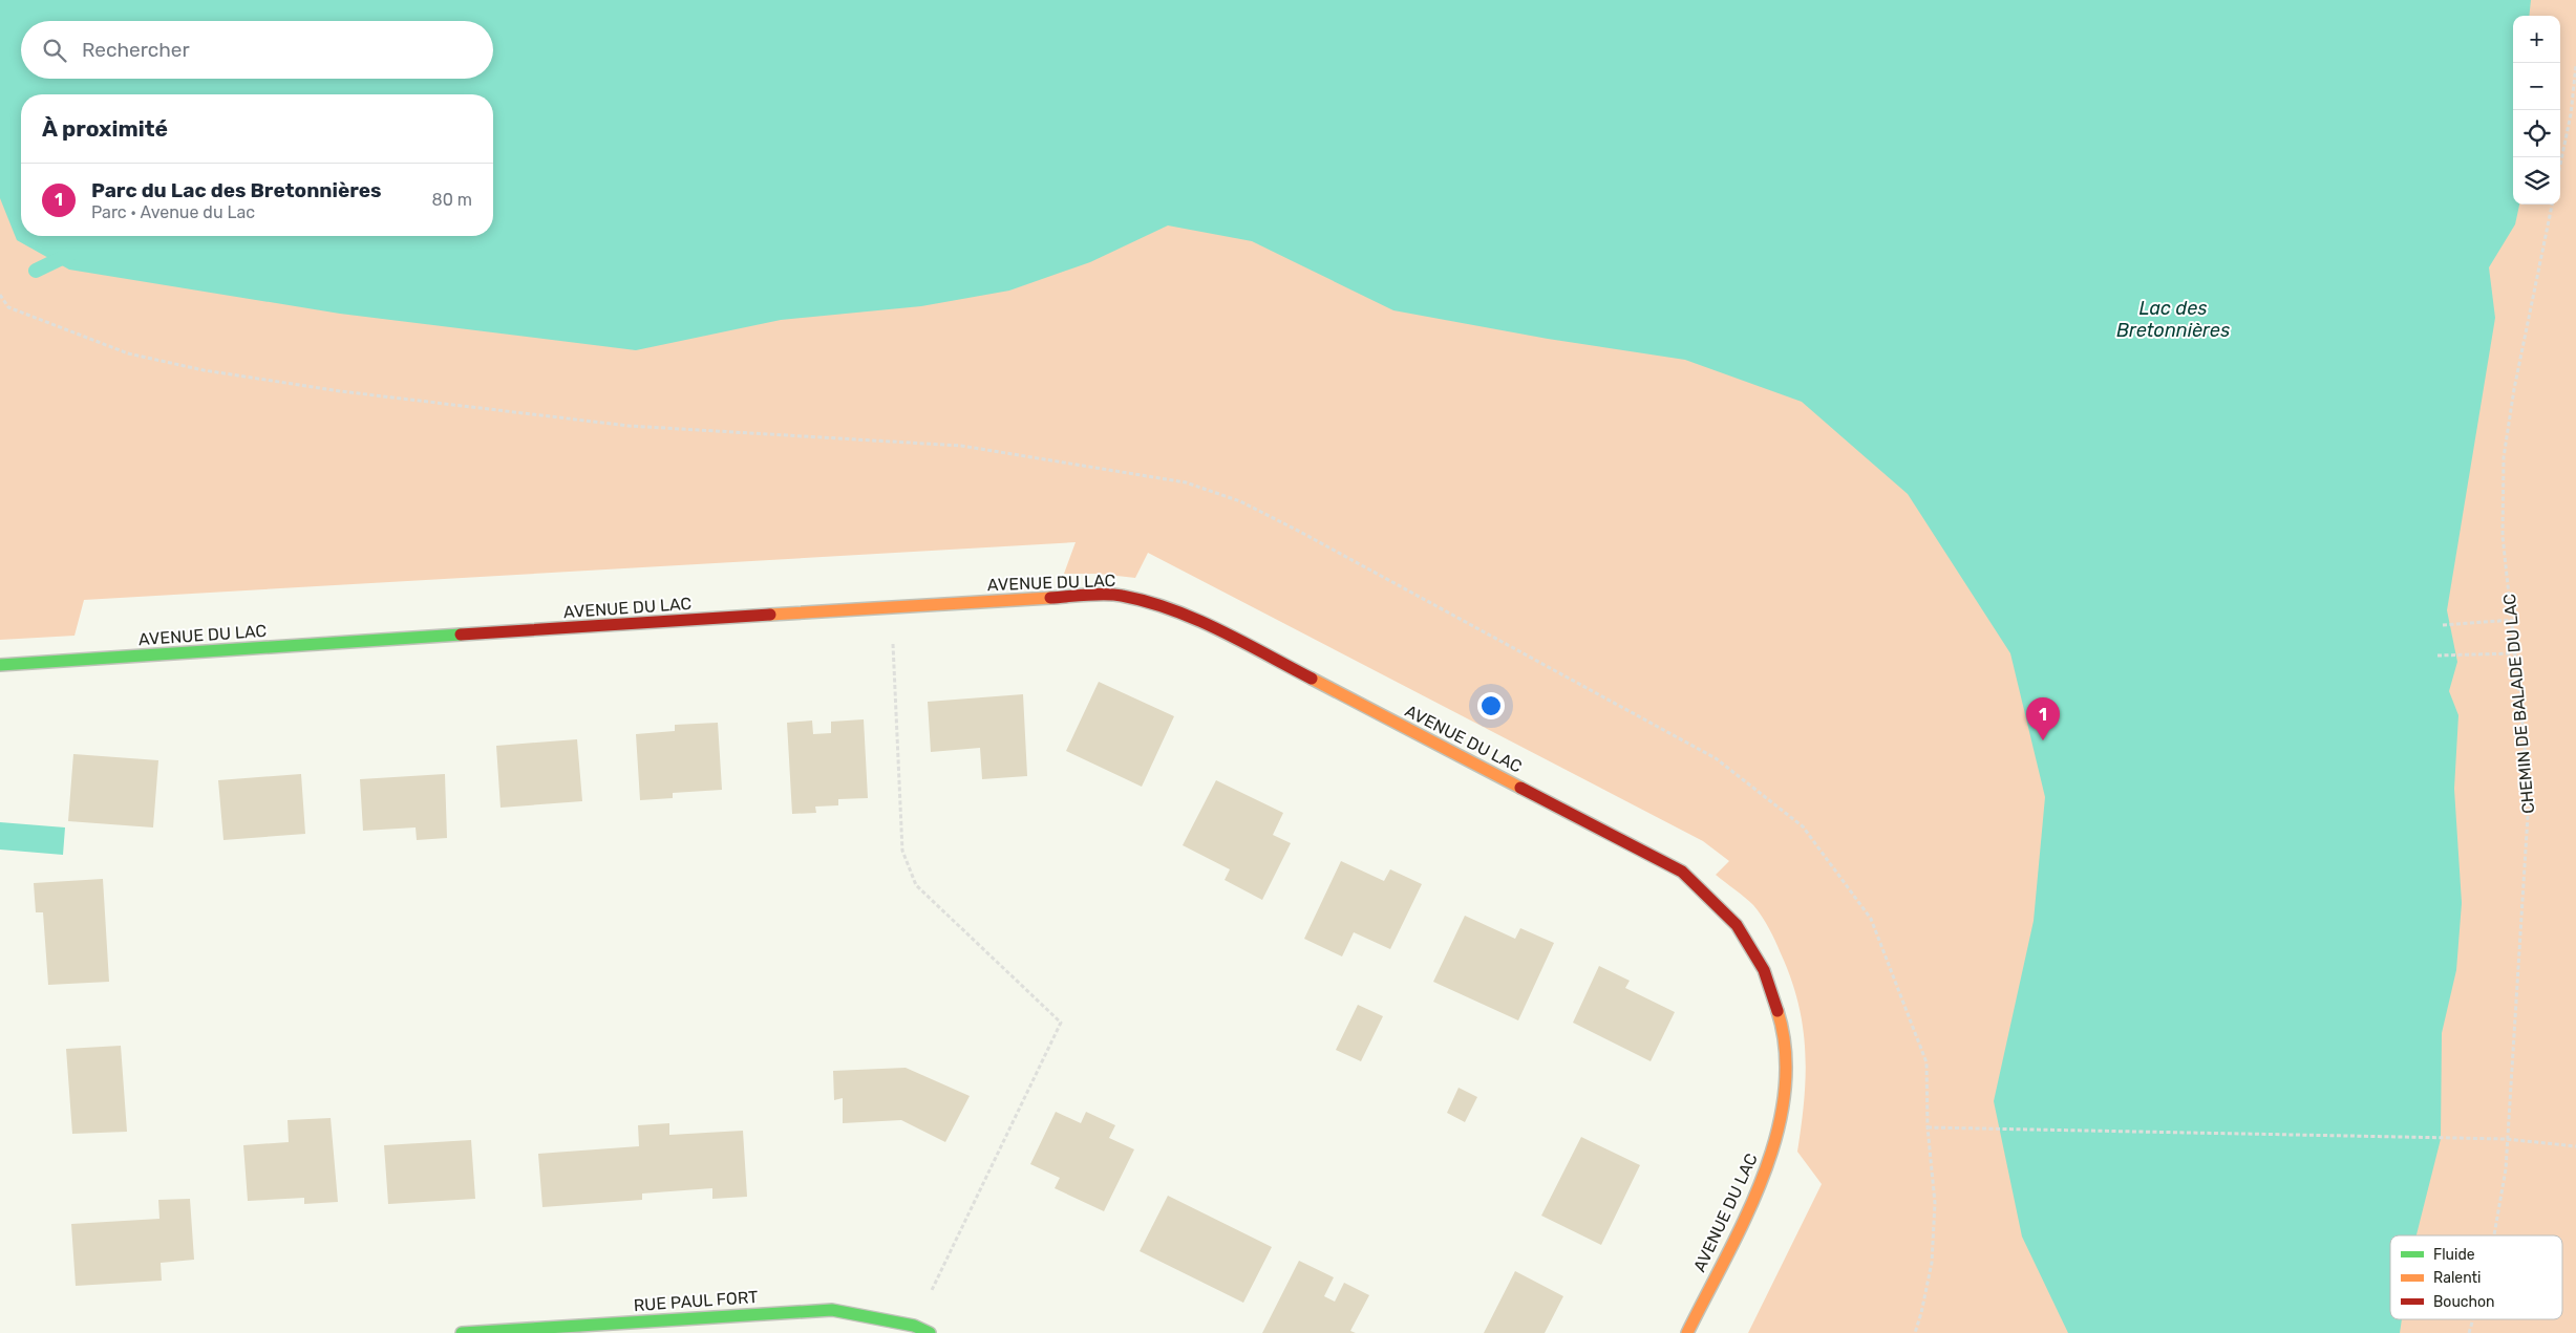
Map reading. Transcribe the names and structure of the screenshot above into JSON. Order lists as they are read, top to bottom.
{
  "streets": {
    "street": ["AVENUE DU LAC", "RUE PAUL FORT"],
    "path": ["CHEMIN DE BALADE DU LAC"]
  },
  "water": ["Lac des Bretonnières"],
  "legend": ["Fluide", "Ralenti", "Bouchon"],
  "page": {
    "map_buttons": ["+", "−"],
    "search": "Rechercher",
    "heading": "À proximité",
    "list": [
      {
        "mark": "1",
        "name": "Parc du Lac des Bretonnières",
        "note": "Parc · Avenue du Lac",
        "value": "80 m"
      }
    ],
    "pins": "1"
  }
}
